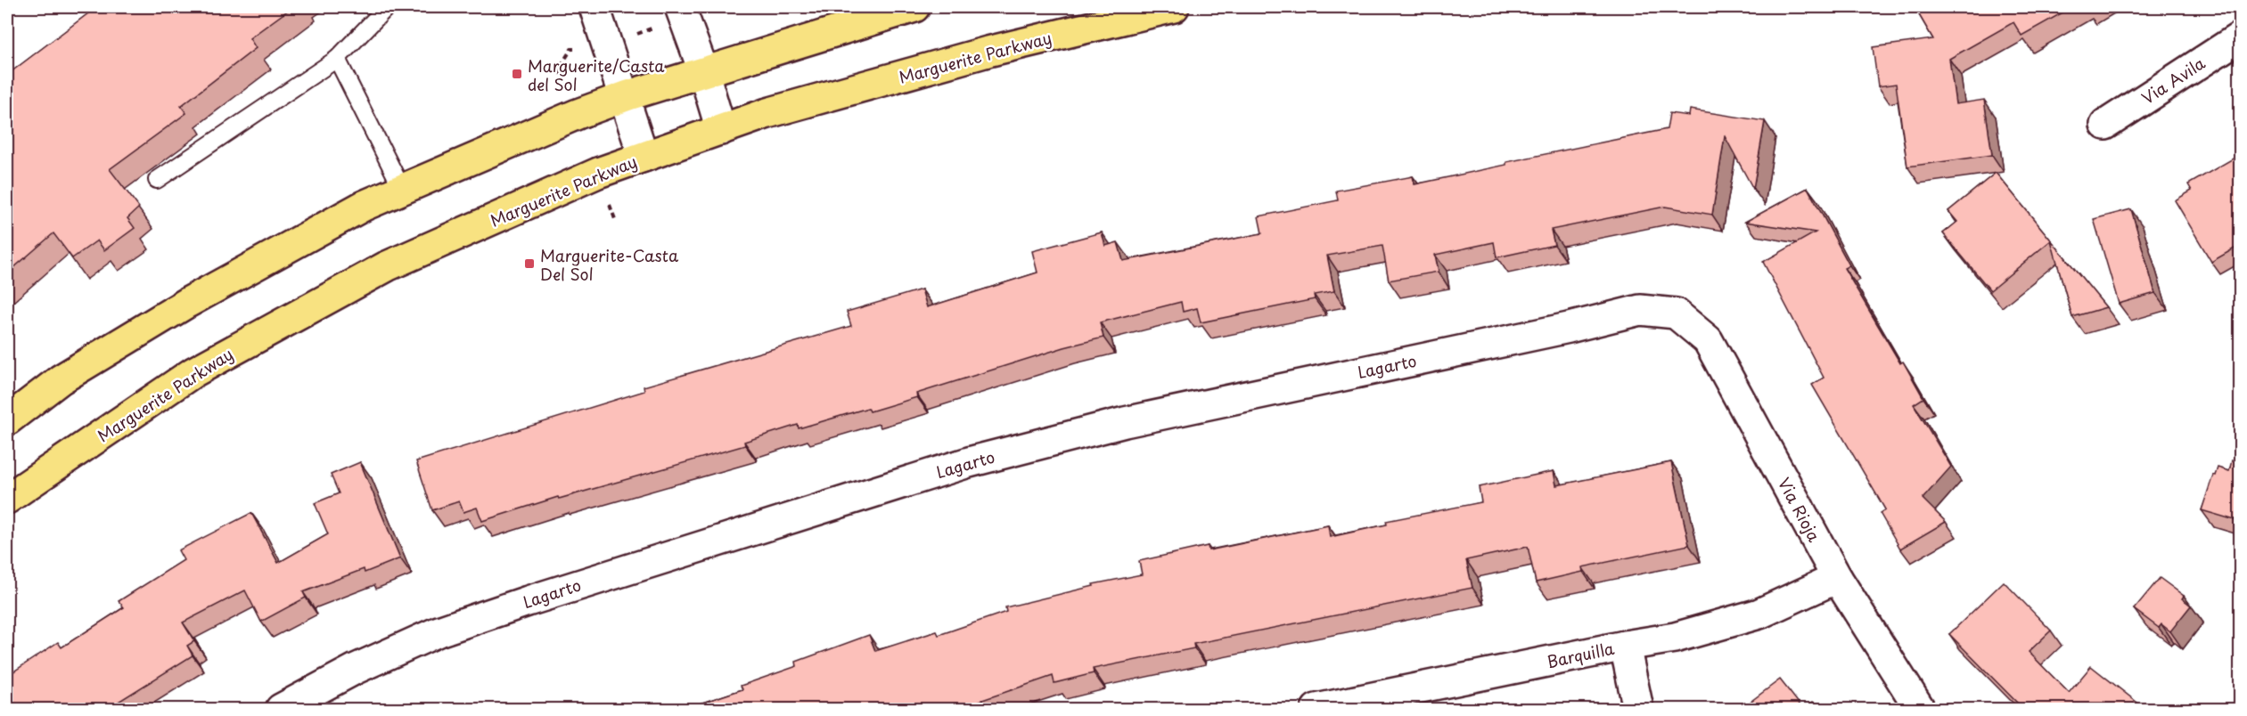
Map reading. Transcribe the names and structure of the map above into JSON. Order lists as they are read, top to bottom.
{
  "streets": {
    "main road": ["Marguerite Parkway"],
    "street": [
      "Via Avila",
      "Lagarto",
      "Via Rioja",
      "Barquilla"
    ]
  },
  "crossings": [
    ["Lagarto", "Via Rioja"],
    ["Via Rioja", "Barquilla"]
  ],
  "places": {
    "transit": ["Marguerite/Casta del Sol", "Marguerite-Casta Del Sol"]
  }
}
